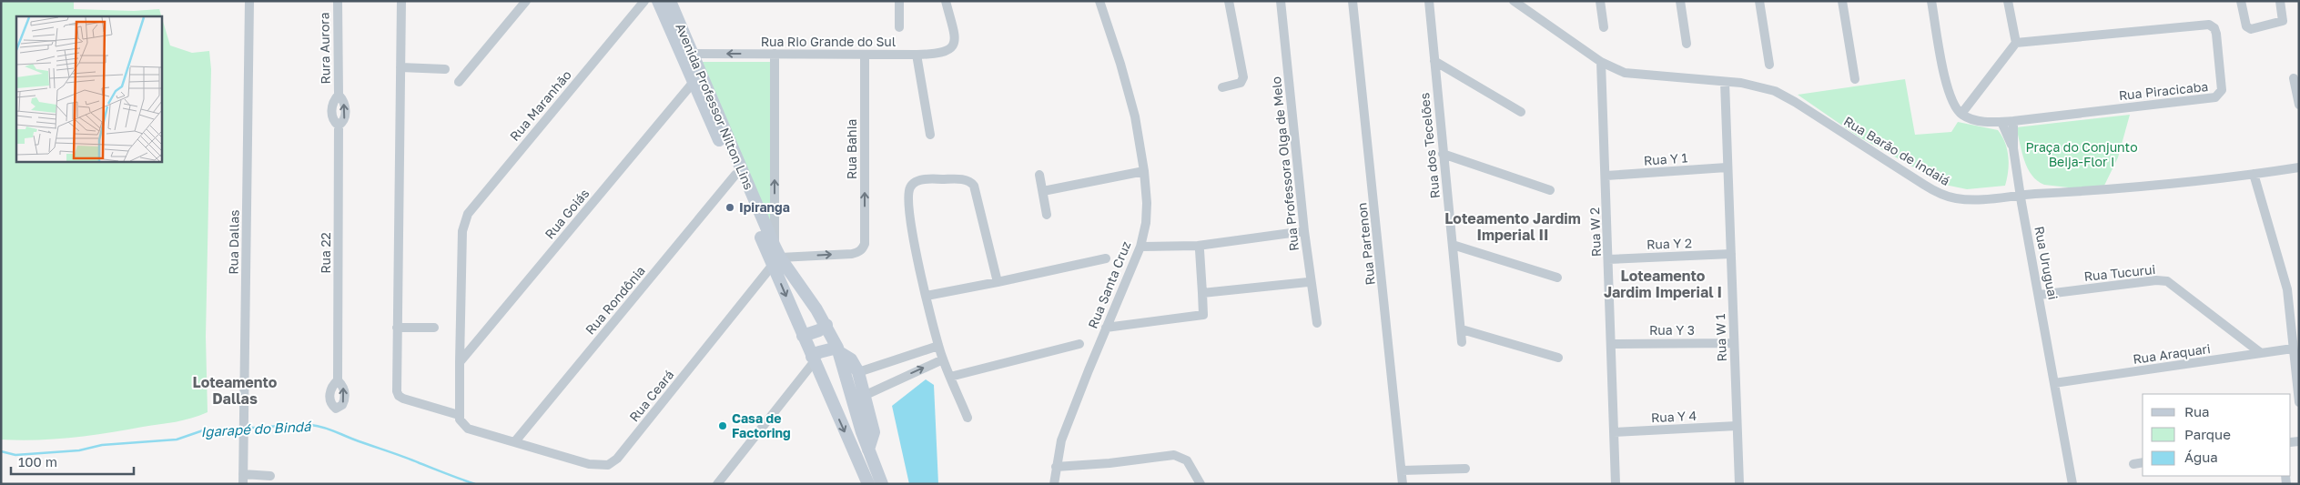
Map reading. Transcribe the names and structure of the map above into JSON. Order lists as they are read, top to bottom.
{
  "streets": {
    "main road": ["Avenida Professor Nilton Lins"],
    "street": [
      "Rua Rio Grande do Sul",
      "Rura Aurora",
      "Rua Piracicaba",
      "Rua Maranhão",
      "Rua dos Tecelões",
      "Rua Bahia",
      "Rua Barão de Indaiá",
      "Rua Y 1",
      "Rua Professora Olga de Melo",
      "Rua Goiás",
      "Rua W 2",
      "Rua Dallas",
      "Rua Partenon",
      "Rua Y 2",
      "Rua 22",
      "Rua Uruguai",
      "Rua Tucurui",
      "Rua Santa Cruz",
      "Rua Rondônia",
      "Rua Y 3",
      "Rua W 1",
      "Rua Araquari",
      "Rua Ceará",
      "Rua Y 4"
    ]
  },
  "crossings": [
    ["Rua Rio Grande do Sul", "Avenida Professor Nilton Lins"],
    ["Rua Rio Grande do Sul", "Rua Bahia"],
    ["Rura Aurora", "Rua 22"],
    ["Rua Piracicaba", "Rua Uruguai"],
    ["Rua Maranhão", "Rua Goiás"],
    ["Avenida Professor Nilton Lins", "Rua Bahia"],
    ["Avenida Professor Nilton Lins", "Rua Goiás"],
    ["Avenida Professor Nilton Lins", "Rua Rondônia"],
    ["Avenida Professor Nilton Lins", "Rua Ceará"],
    ["Rua Bahia", "Rua Ceará"],
    ["Rua Barão de Indaiá", "Rua W 2"],
    ["Rua Barão de Indaiá", "Rua Uruguai"],
    ["Rua Barão de Indaiá", "Rua W 1"],
    ["Rua Y 1", "Rua W 2"],
    ["Rua Y 1", "Rua W 1"],
    ["Rua W 2", "Rua Y 2"],
    ["Rua W 2", "Rua Y 3"],
    ["Rua W 2", "Rua Y 4"],
    ["Rua Y 2", "Rua W 1"],
    ["Rua Uruguai", "Rua Tucurui"],
    ["Rua Uruguai", "Rua Araquari"],
    ["Rua Tucurui", "Rua Araquari"],
    ["Rua Rondônia", "Rua Ceará"],
    ["Rua Y 3", "Rua W 1"],
    ["Rua W 1", "Rua Y 4"]
  ],
  "districts": ["Loteamento Jardim Imperial II", "Loteamento Jardim Imperial I", "Loteamento Dallas"],
  "water": ["Igarapé do Bindá"],
  "parks": ["Praça do Conjunto Beija-Flor I"],
  "places": ["Ipiranga", "Casa de Factoring"],
  "legend": ["Rua", "Parque", "Água"],
  "scale_bar": "100 m"
}
